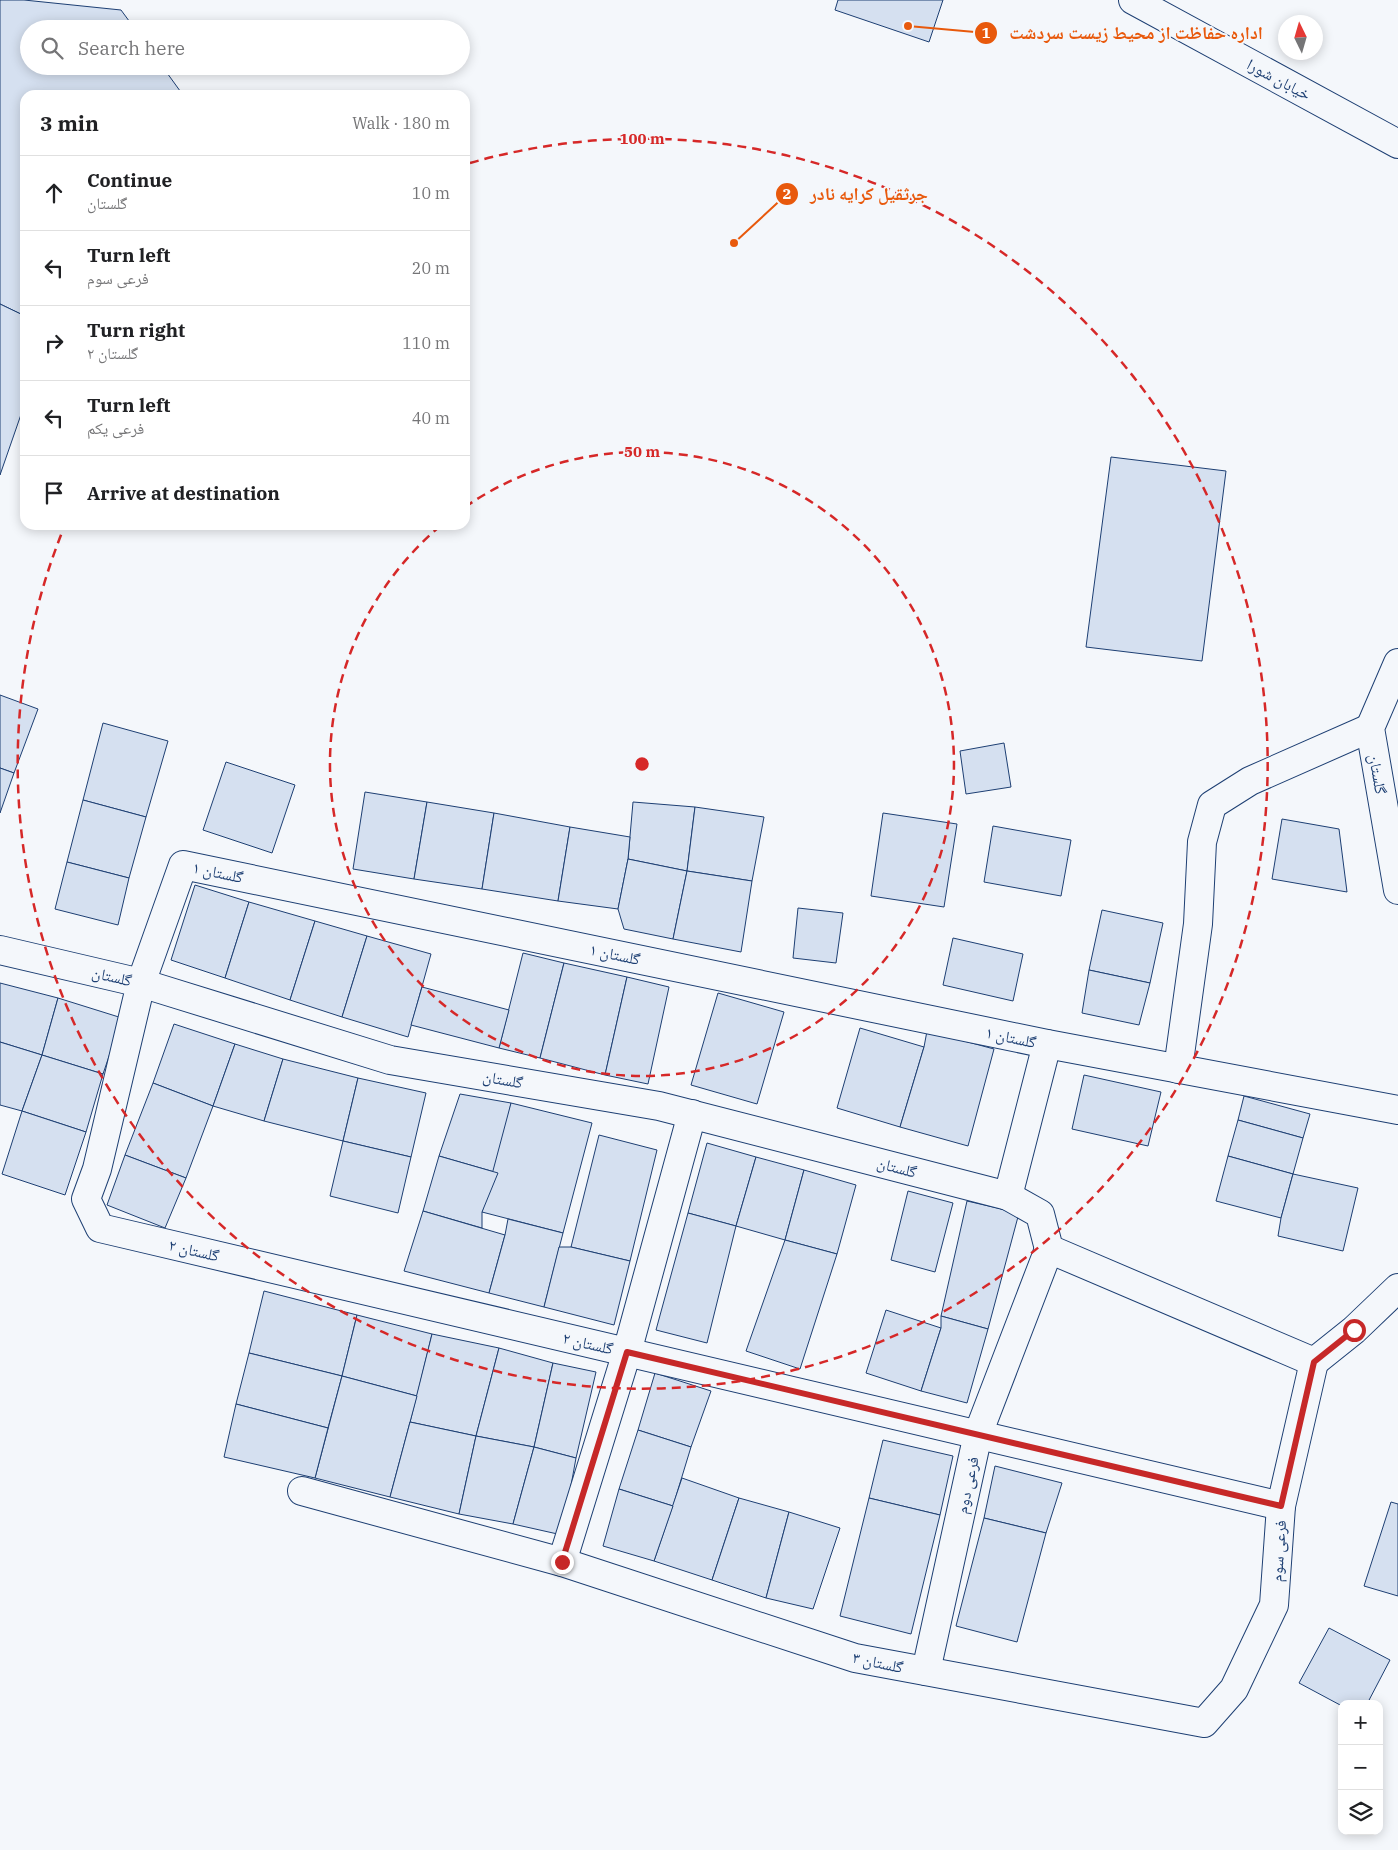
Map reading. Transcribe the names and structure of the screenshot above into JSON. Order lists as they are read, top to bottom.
{
  "streets": {
    "street": [
      "خیابان شورا",
      "گلستان",
      "گلستان ۱",
      "گلستان ۲",
      "فرعی دوم",
      "فرعی سوم",
      "گلستان ۳"
    ]
  },
  "crossings": [
    ["گلستان", "گلستان ۱"],
    ["گلستان", "گلستان ۲"],
    ["گلستان", "فرعی دوم"],
    ["گلستان ۱", "گلستان ۲"],
    ["گلستان ۲", "فرعی دوم"],
    ["گلستان ۲", "فرعی سوم"],
    ["فرعی دوم", "گلستان ۳"],
    ["فرعی سوم", "گلستان ۳"]
  ],
  "places": ["اداره حفاظت از محیط زیست سردشت", "جرثقیل کرایە نادر"],
  "north": "top",
  "page": {
    "search": "Search here",
    "heading": ["3 min", "Walk · 180 m"],
    "list": [
      ["Continue", "گلستان", "10 m"],
      ["Turn left", "فرعی سوم", "20 m"],
      ["Turn right", "گلستان ۲", "110 m"],
      ["Turn left", "فرعی یکم", "40 m"],
      "Arrive at destination"
    ],
    "map_buttons": ["+", "−"]
  },
  "rings": ["100 m", "50 m"]
}
